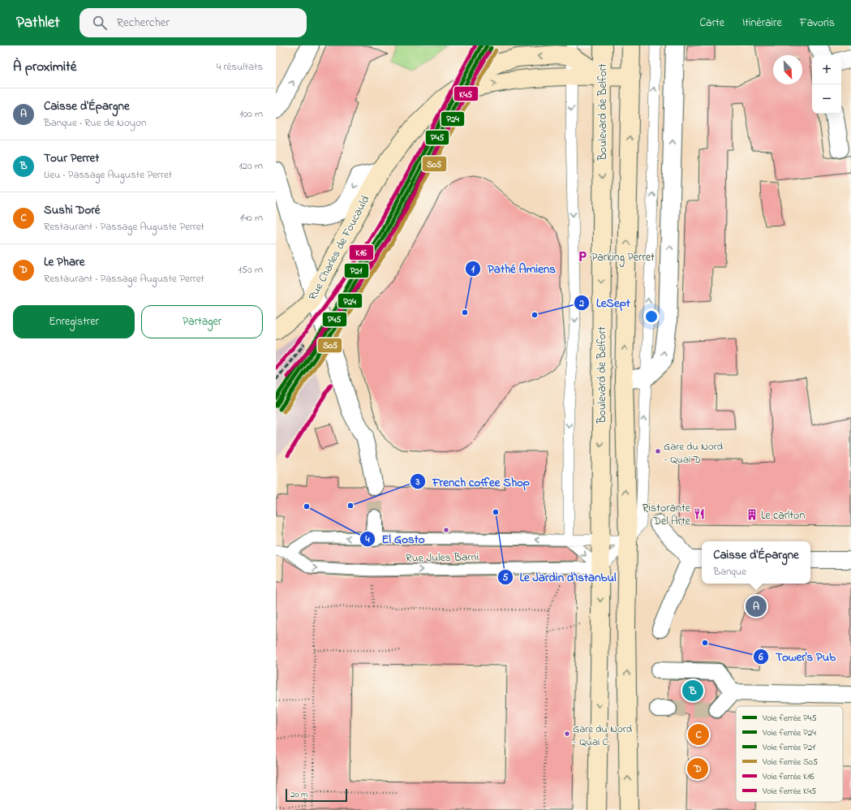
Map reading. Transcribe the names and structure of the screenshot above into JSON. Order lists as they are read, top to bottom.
{
  "streets": {
    "main road": ["Boulevard de Belfort", "Rue Charles de Foucauld"],
    "lane": ["Rue Jules Barni"]
  },
  "crossings": [
    ["Boulevard de Belfort", "Rue Charles de Foucauld"],
    ["Boulevard de Belfort", "Rue Jules Barni"]
  ],
  "places": {
    "parking": ["Parking Perret"],
    "other": [
      "Pathé Amiens",
      "LeSept",
      "Gare du Nord - Quai D",
      "French coffee Shop",
      "El Gosto",
      "Le Jardin d'Istanbul",
      "Tower's Pub",
      "Gare du Nord - Quai C"
    ],
    "restaurant": ["Ristorante Del Arte"],
    "building": ["Le carlton"]
  },
  "lines": [
    "rail line P45",
    "rail line P21",
    "rail line K16",
    "rail line P24",
    "rail line S05",
    "rail line K45"
  ],
  "legend": [
    "Voie ferrée P45",
    "Voie ferrée P24",
    "Voie ferrée P21",
    "Voie ferrée S05",
    "Voie ferrée K16",
    "Voie ferrée K45"
  ],
  "scale_bar": "20 m",
  "north": "bottom right",
  "page": {
    "header": "Pathlet",
    "search": "Rechercher",
    "nav": ["Carte", "Itinéraire", "Favoris"],
    "heading": ["À proximité", "4 résultats"],
    "map_buttons": ["+", "−"],
    "list": [
      {
        "mark": "A",
        "name": "Caisse d'Épargne",
        "note": "Banque · Rue de Noyon",
        "value": "100 m"
      },
      {
        "mark": "B",
        "name": "Tour Perret",
        "note": "Lieu · Passage Auguste Perret",
        "value": "120 m"
      },
      {
        "mark": "C",
        "name": "Sushi Doré",
        "note": "Restaurant · Passage Auguste Perret",
        "value": "140 m"
      },
      {
        "mark": "D",
        "name": "Le Phare",
        "note": "Restaurant · Passage Auguste Perret",
        "value": "150 m"
      }
    ],
    "buttons": ["Enregistrer", "Partager"],
    "popup": ["Caisse d'Épargne", "Banque"],
    "pins": [
      "A",
      "B",
      "C",
      "D"
    ],
    "scale": "20 m"
  }
}
